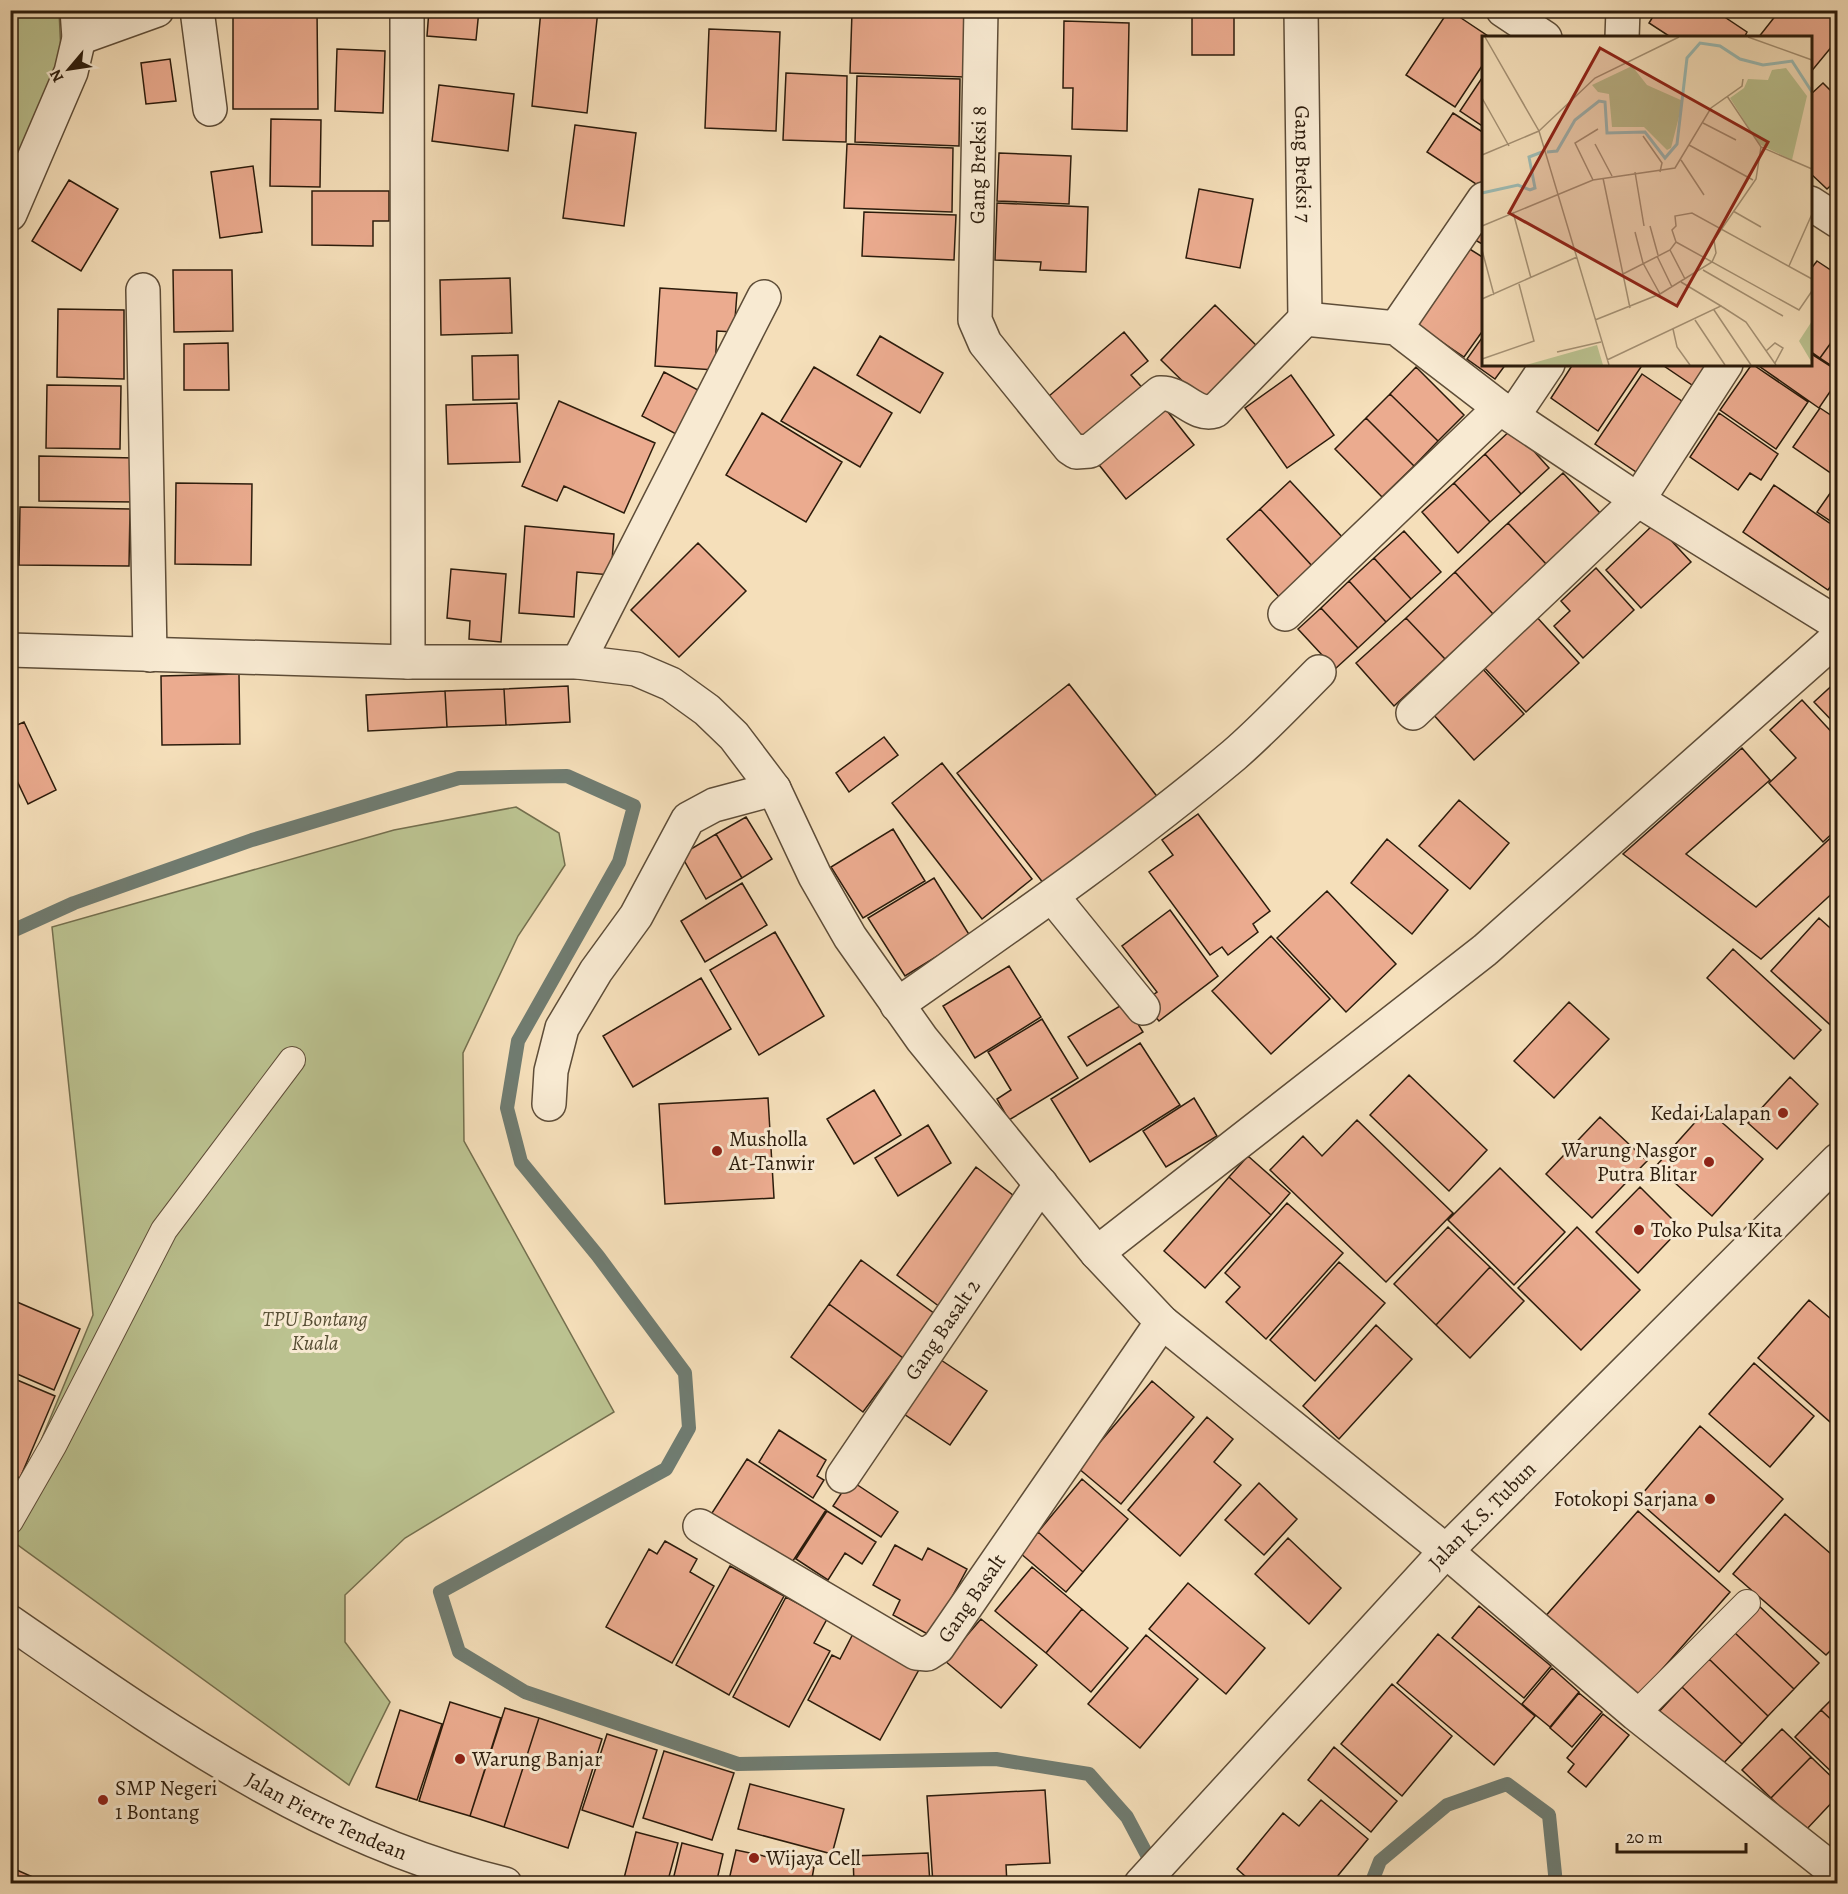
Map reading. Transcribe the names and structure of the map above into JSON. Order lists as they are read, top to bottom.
{
  "streets": {
    "street": [
      "Gang Breksi 8",
      "Gang Breksi 7",
      "Gang Basalt 2",
      "Jalan K.S. Tubun",
      "Gang Basalt",
      "Jalan Pierre Tendean"
    ]
  },
  "crossings": [
    ["Gang Breksi 8", "Gang Breksi 7"]
  ],
  "parks": ["TPU Bontang Kuala"],
  "places": [
    "Kedai Lalapan",
    "Musholla At-Tanwir",
    "Warung Nasgor Putra Blitar",
    "Toko Pulsa Kita",
    "Fotokopi Sarjana",
    "Warung Banjar",
    "SMP Negeri 1 Bontang",
    "Wijaya Cell"
  ],
  "scale_bar": "20 m",
  "north": "bottom left"
}
